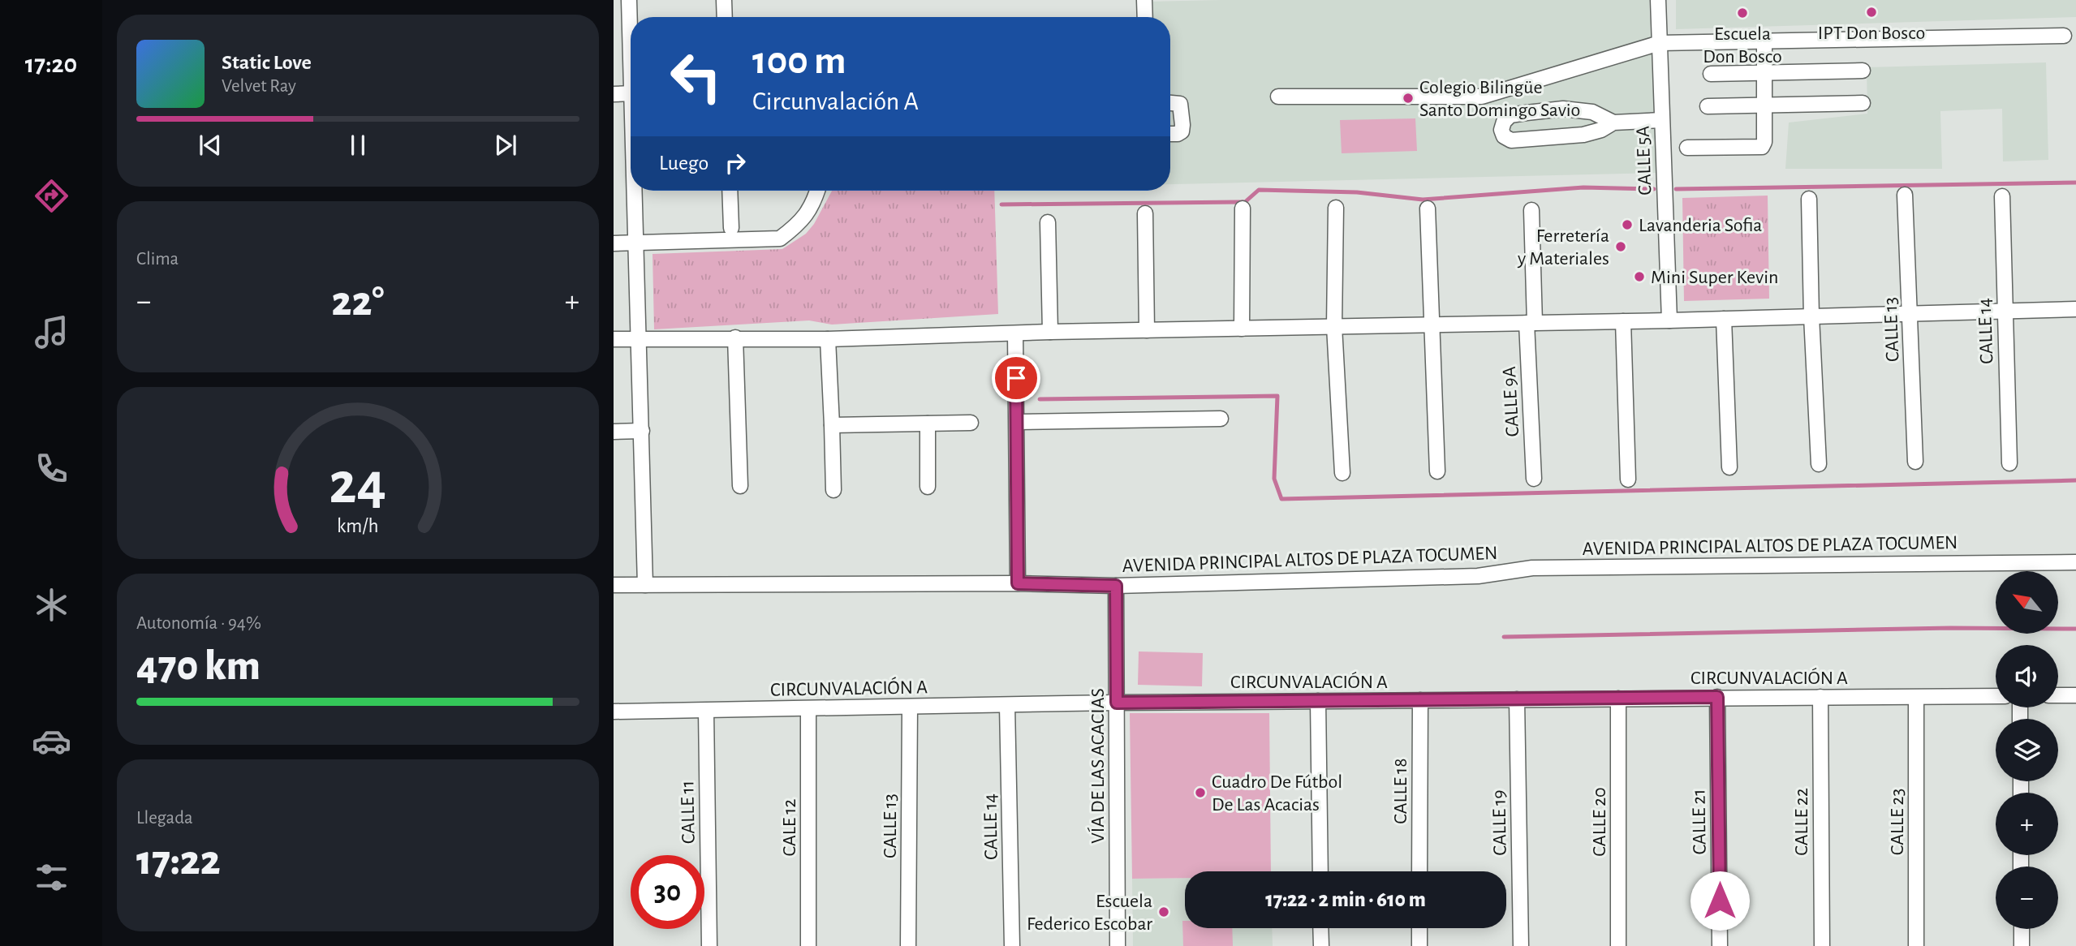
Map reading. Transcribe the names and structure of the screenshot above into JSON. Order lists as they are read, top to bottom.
{
  "streets": {
    "street": [
      "CALLE 5A",
      "CALLE 13",
      "CALLE 14",
      "CALLE 9A",
      "AVENIDA PRINCIPAL ALTOS DE PLAZA TOCUMEN",
      "CIRCUNVALACIÓN A",
      "VÍA DE LAS ACACIAS",
      "CALLE 18",
      "CALLE 11",
      "CALLE 20",
      "CALLE 21",
      "CALLE 22",
      "CALLE 23",
      "CALLE 19",
      "CALE 12"
    ]
  },
  "crossings": [
    ["CALLE 13", "CIRCUNVALACIÓN A"],
    ["CALLE 14", "CIRCUNVALACIÓN A"],
    ["AVENIDA PRINCIPAL ALTOS DE PLAZA TOCUMEN", "VÍA DE LAS ACACIAS"],
    ["CIRCUNVALACIÓN A", "VÍA DE LAS ACACIAS"],
    ["CIRCUNVALACIÓN A", "CALLE 18"],
    ["CIRCUNVALACIÓN A", "CALLE 11"],
    ["CIRCUNVALACIÓN A", "CALLE 20"],
    ["CIRCUNVALACIÓN A", "CALLE 21"],
    ["CIRCUNVALACIÓN A", "CALLE 22"],
    ["CIRCUNVALACIÓN A", "CALLE 23"],
    ["CIRCUNVALACIÓN A", "CALLE 19"],
    ["CIRCUNVALACIÓN A", "CALE 12"]
  ],
  "places": [
    "IPT Don Bosco",
    "Escuela Don Bosco",
    "Colegio Bilingüe Santo Domingo Savio",
    "Lavanderia Sofia",
    "Ferretería y Materiales",
    "Mini Super Kevin",
    "Cuadro De Fútbol De Las Acacias",
    "Escuela Federico Escobar"
  ],
  "north": "top left",
  "page": {
    "tabs": "17:20",
    "turn": ["100 m", "Circunvalación A"],
    "song": ["Static Love", "Velvet Ray"],
    "then": "Luego",
    "tile": [
      "Clima",
      ["Autonomía · 94%", "470 km"],
      ["Llegada", "17:22"]
    ],
    "heat": ["−", "22°", "+"],
    "map_buttons": ["+", "−"],
    "limit": "30",
    "trip": "17:22 · 2 min · 610 m",
    "gauge": ["24", "km/h"]
  }
}
